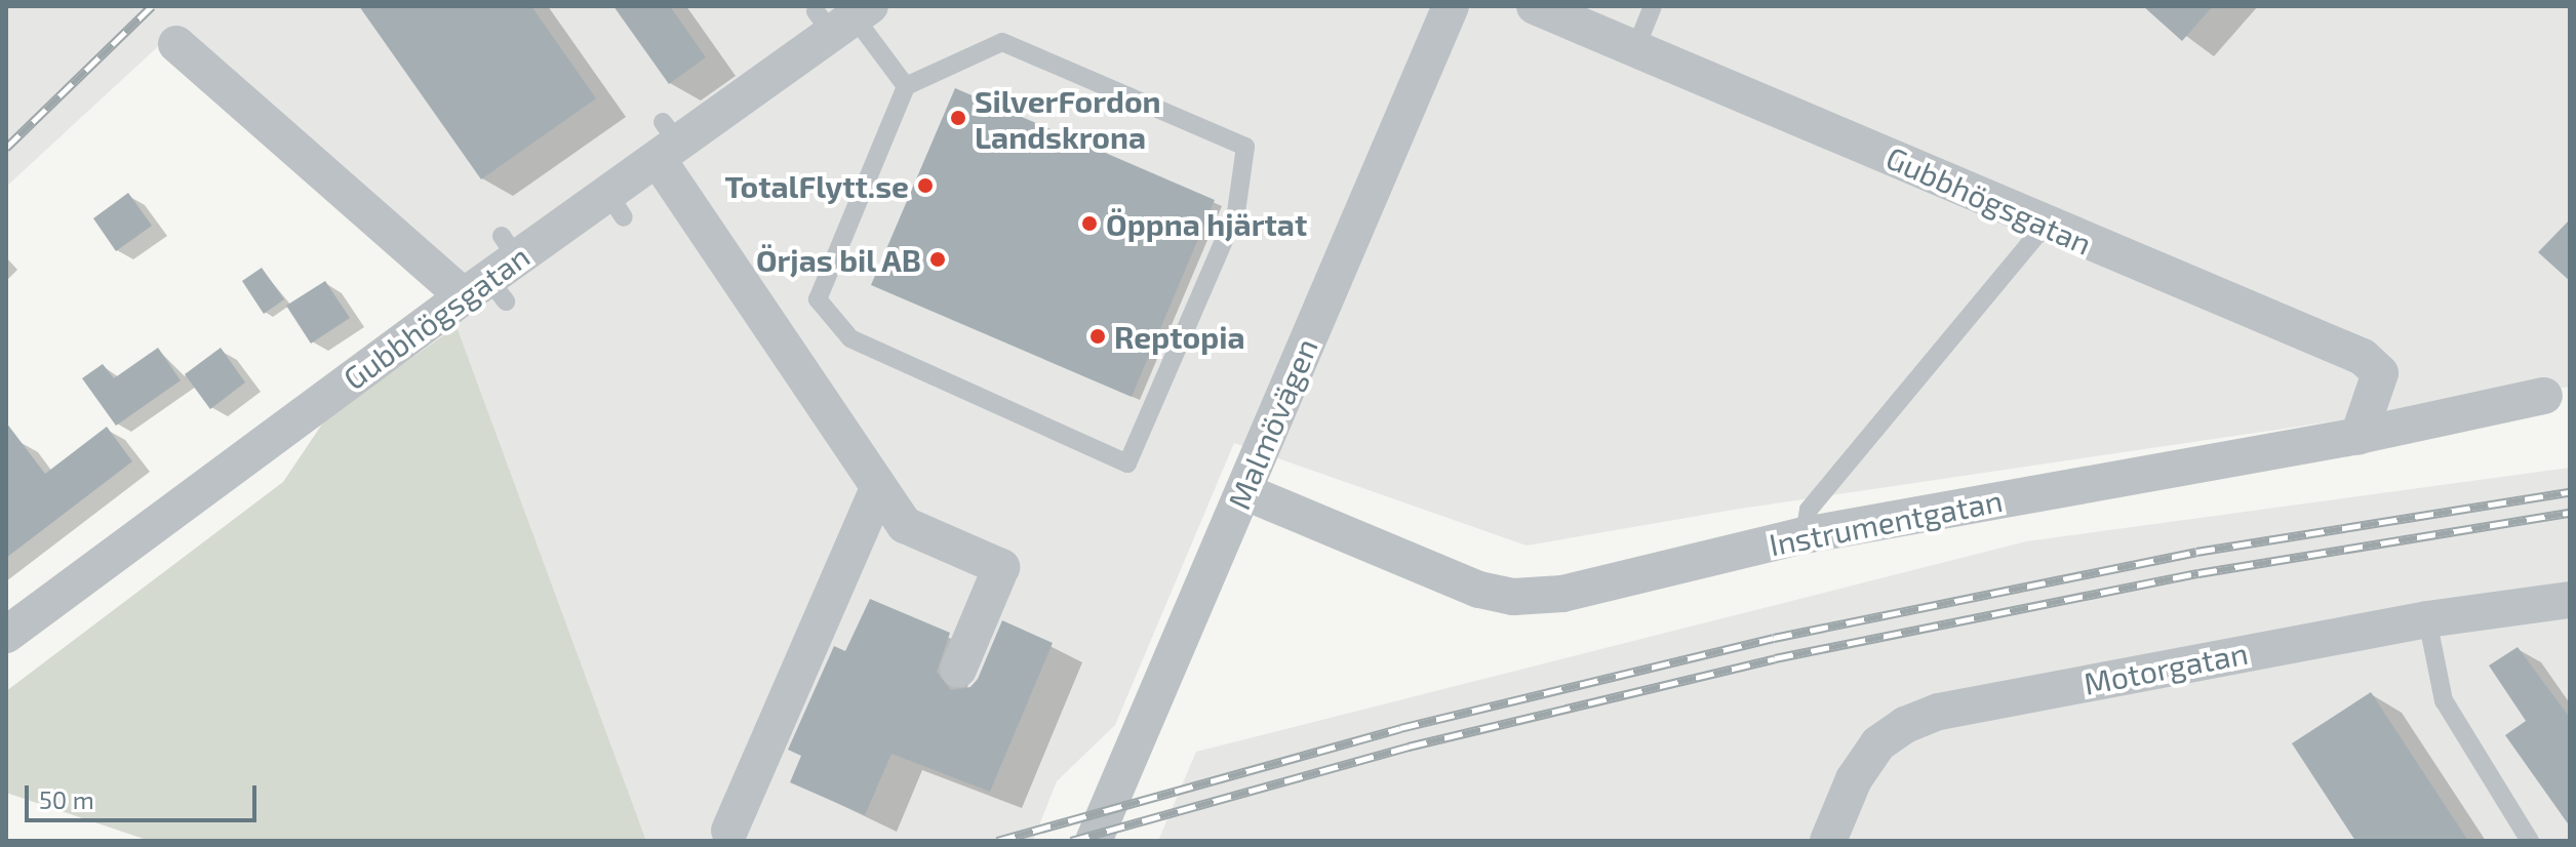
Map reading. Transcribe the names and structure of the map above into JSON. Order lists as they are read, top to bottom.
{
  "streets": {
    "street": [
      "Gubbhögsgatan",
      "Malmövägen",
      "Instrumentgatan",
      "Motorgatan"
    ]
  },
  "crossings": [
    ["Gubbhögsgatan", "Instrumentgatan"],
    ["Malmövägen", "Instrumentgatan"]
  ],
  "places": [
    "SilverFordon Landskrona",
    "TotalFlytt.se",
    "Öppna hjärtat",
    "Örjas bil AB",
    "Reptopia"
  ],
  "scale_bar": "50 m"
}
